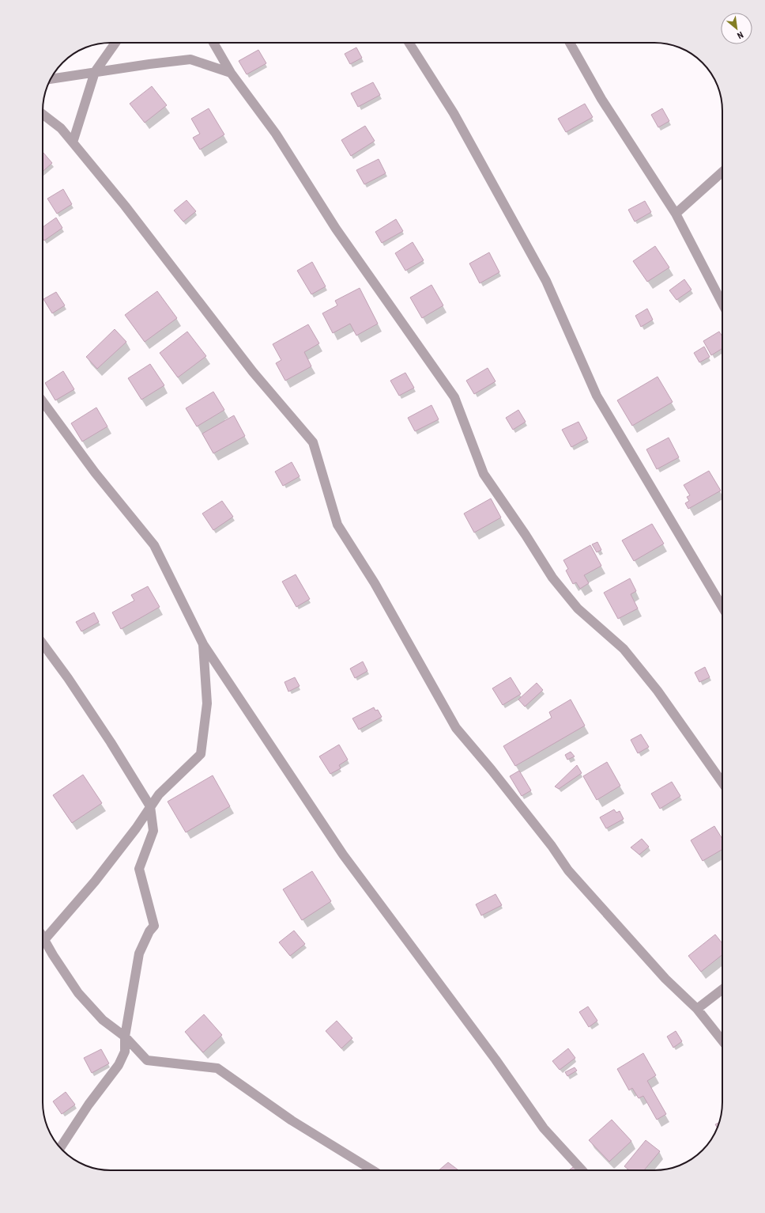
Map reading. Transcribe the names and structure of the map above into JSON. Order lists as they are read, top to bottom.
{
  "north": "bottom right"
}
